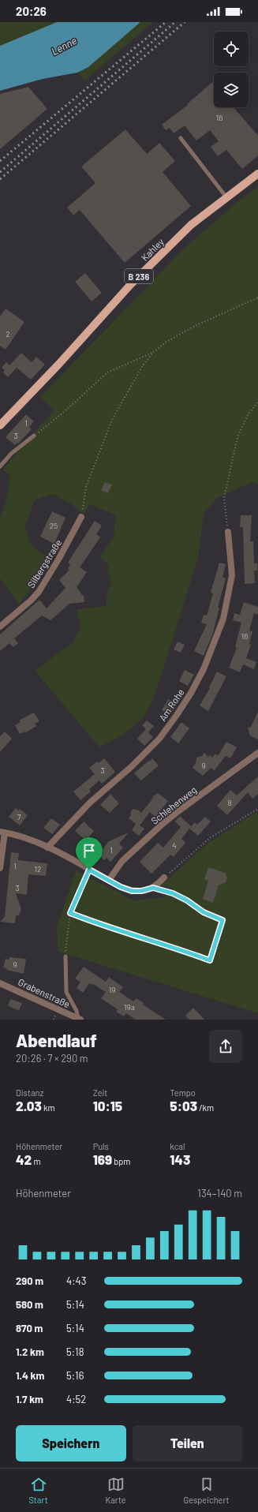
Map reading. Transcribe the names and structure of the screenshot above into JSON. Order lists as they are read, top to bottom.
{
  "streets": {
    "main road": ["Kahley", "B 236"],
    "street": [
      "Silbergstraße",
      "Am Rohe",
      "Schlehenweg",
      "Grabenstraße"
    ]
  },
  "water": ["Lenne"],
  "house_numbers": [
    "16",
    "2",
    "1",
    "3",
    "25",
    "16",
    "9",
    "3",
    "8",
    "7",
    "4",
    "1",
    "1",
    "12",
    "3",
    "9",
    "19",
    "19a"
  ],
  "page": {
    "status": "20:26",
    "heading": ["Abendlauf", "20:26 · 7 × 290 m"],
    "stats": [
      ["Distanz", "2.03 km"],
      ["Zeit", "10:15"],
      ["Tempo", "5:03 /km"],
      ["Höhenmeter", "42 m"],
      ["Puls", "169 bpm"],
      ["kcal", "143"]
    ],
    "chart": ["Höhenmeter", "134–140 m"],
    "list": [
      {
        "name": "290 m",
        "note": "4:43"
      },
      {
        "name": "580 m",
        "note": "5:14"
      },
      {
        "name": "870 m",
        "note": "5:14"
      },
      {
        "name": "1.2 km",
        "note": "5:18"
      },
      {
        "name": "1.4 km",
        "note": "5:16"
      },
      {
        "name": "1.7 km",
        "note": "4:52"
      }
    ],
    "buttons": ["Speichern", "Teilen"],
    "tabs": ["Start", "Karte", "Gespeichert"]
  }
}
